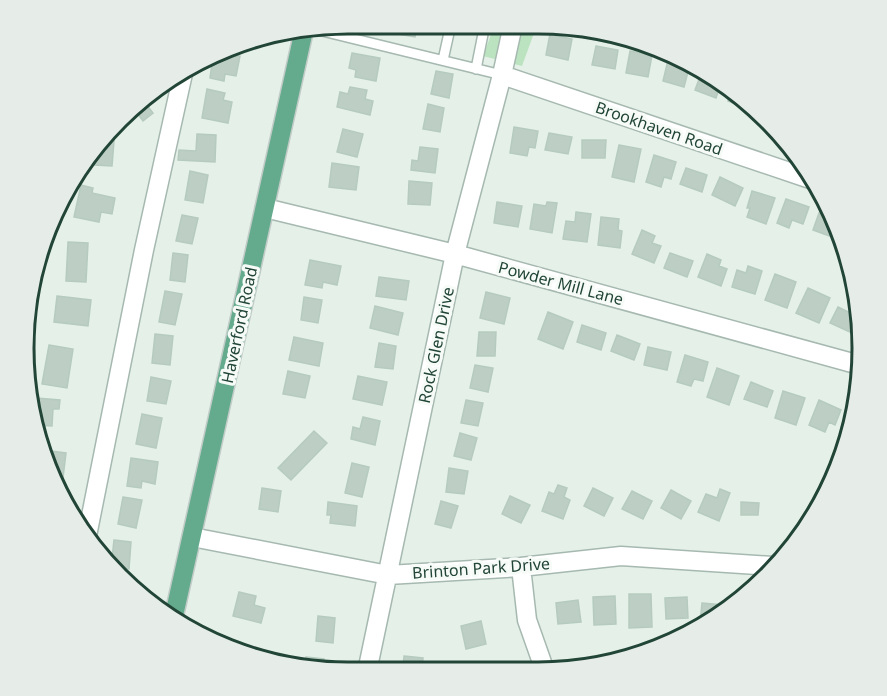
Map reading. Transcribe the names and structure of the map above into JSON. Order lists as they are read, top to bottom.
{
  "streets": {
    "main road": ["Haverford Road"],
    "street": [
      "Brookhaven Road",
      "Powder Mill Lane",
      "Rock Glen Drive",
      "Brinton Park Drive"
    ]
  },
  "crossings": [
    ["Brookhaven Road", "Rock Glen Drive"],
    ["Powder Mill Lane", "Haverford Road"],
    ["Powder Mill Lane", "Rock Glen Drive"],
    ["Haverford Road", "Brinton Park Drive"],
    ["Rock Glen Drive", "Brinton Park Drive"]
  ]
}
